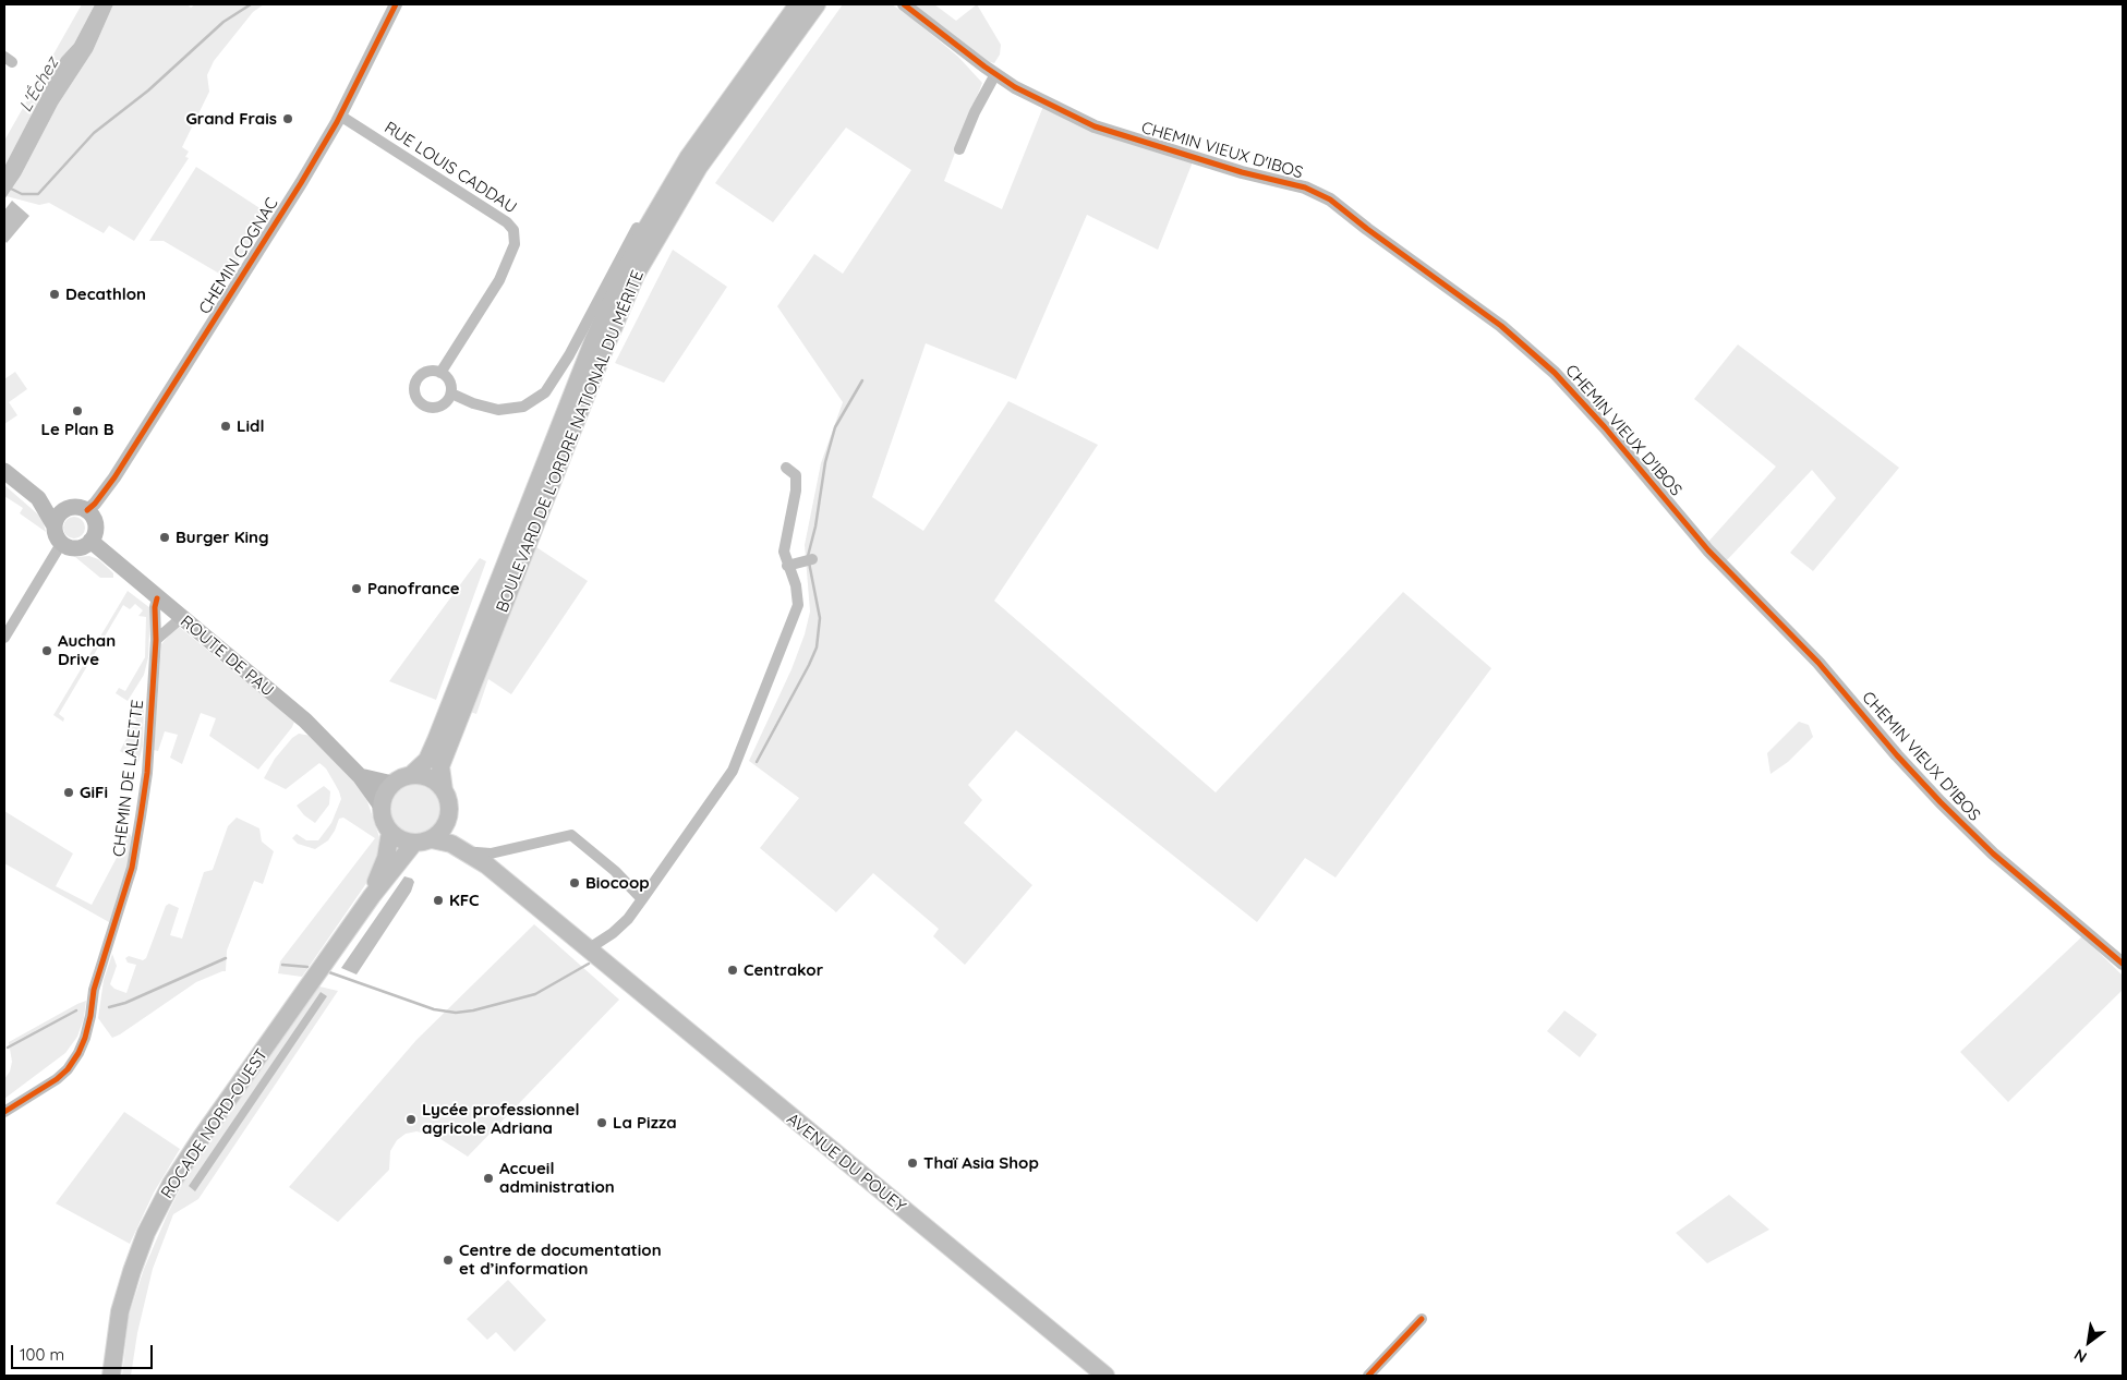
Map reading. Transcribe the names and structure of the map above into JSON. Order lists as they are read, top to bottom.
{
  "streets": {
    "main road": [
      "BOULEVARD DE L'ORDRE NATIONAL DU MÉRITE",
      "ROUTE DE PAU",
      "ROCADE NORD-OUEST",
      "AVENUE DU POUEY"
    ],
    "street": [
      "CHEMIN VIEUX D'IBOS",
      "RUE LOUIS CADDAU",
      "CHEMIN COGNAC",
      "CHEMIN DE LALETTE"
    ]
  },
  "crossings": [
    ["RUE LOUIS CADDAU", "CHEMIN COGNAC"],
    ["CHEMIN COGNAC", "ROUTE DE PAU"],
    ["BOULEVARD DE L'ORDRE NATIONAL DU MÉRITE", "ROUTE DE PAU"],
    ["BOULEVARD DE L'ORDRE NATIONAL DU MÉRITE", "ROCADE NORD-OUEST"],
    ["ROUTE DE PAU", "CHEMIN DE LALETTE"],
    ["ROUTE DE PAU", "ROCADE NORD-OUEST"]
  ],
  "water": ["L'Échez"],
  "places": [
    "Grand Frais",
    "Decathlon",
    "Le Plan B",
    "Lidl",
    "Burger King",
    "Panofrance",
    "Auchan Drive",
    "GiFi",
    "Biocoop",
    "KFC",
    "Centrakor",
    "Lycée professionnel agricole Adriana",
    "La Pizza",
    "Thaï Asia Shop",
    "Accueil administration",
    "Centre de documentation et d’information"
  ],
  "scale_bar": "100 m",
  "north": "bottom left"
}
